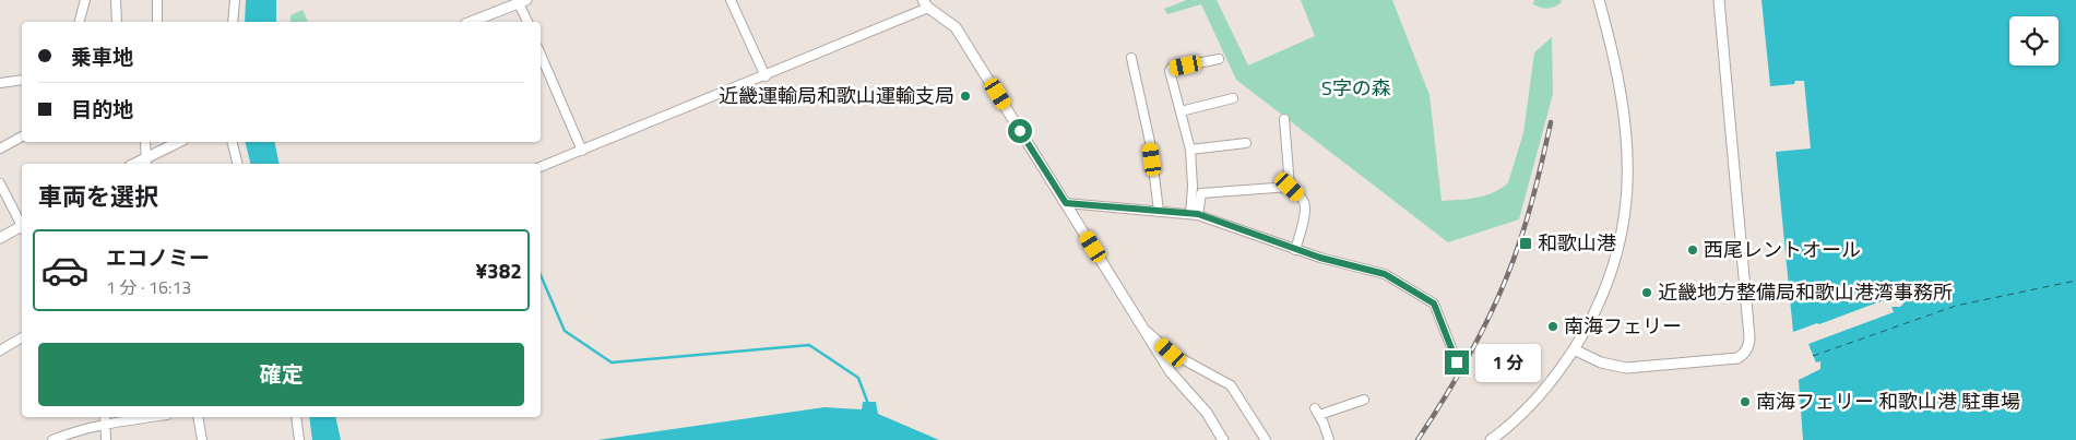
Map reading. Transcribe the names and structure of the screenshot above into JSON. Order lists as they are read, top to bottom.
{
  "parks": ["S字の森"],
  "places": {
    "other": [
      "近畿運輸局和歌山運輸支局",
      "西尾レントオール",
      "近畿地方整備局和歌山港湾事務所",
      "南海フェリー",
      "南海フェリー 和歌山港 駐車場"
    ],
    "transit": ["和歌山港"]
  },
  "page": {
    "banner": ["乗車地", "目的地"],
    "heading": "車両を選択",
    "list": [
      {
        "name": "エコノミー",
        "note": "1 分 · 16:13",
        "value": "¥382"
      }
    ],
    "buttons": "確定",
    "bubble": "1 分"
  }
}
